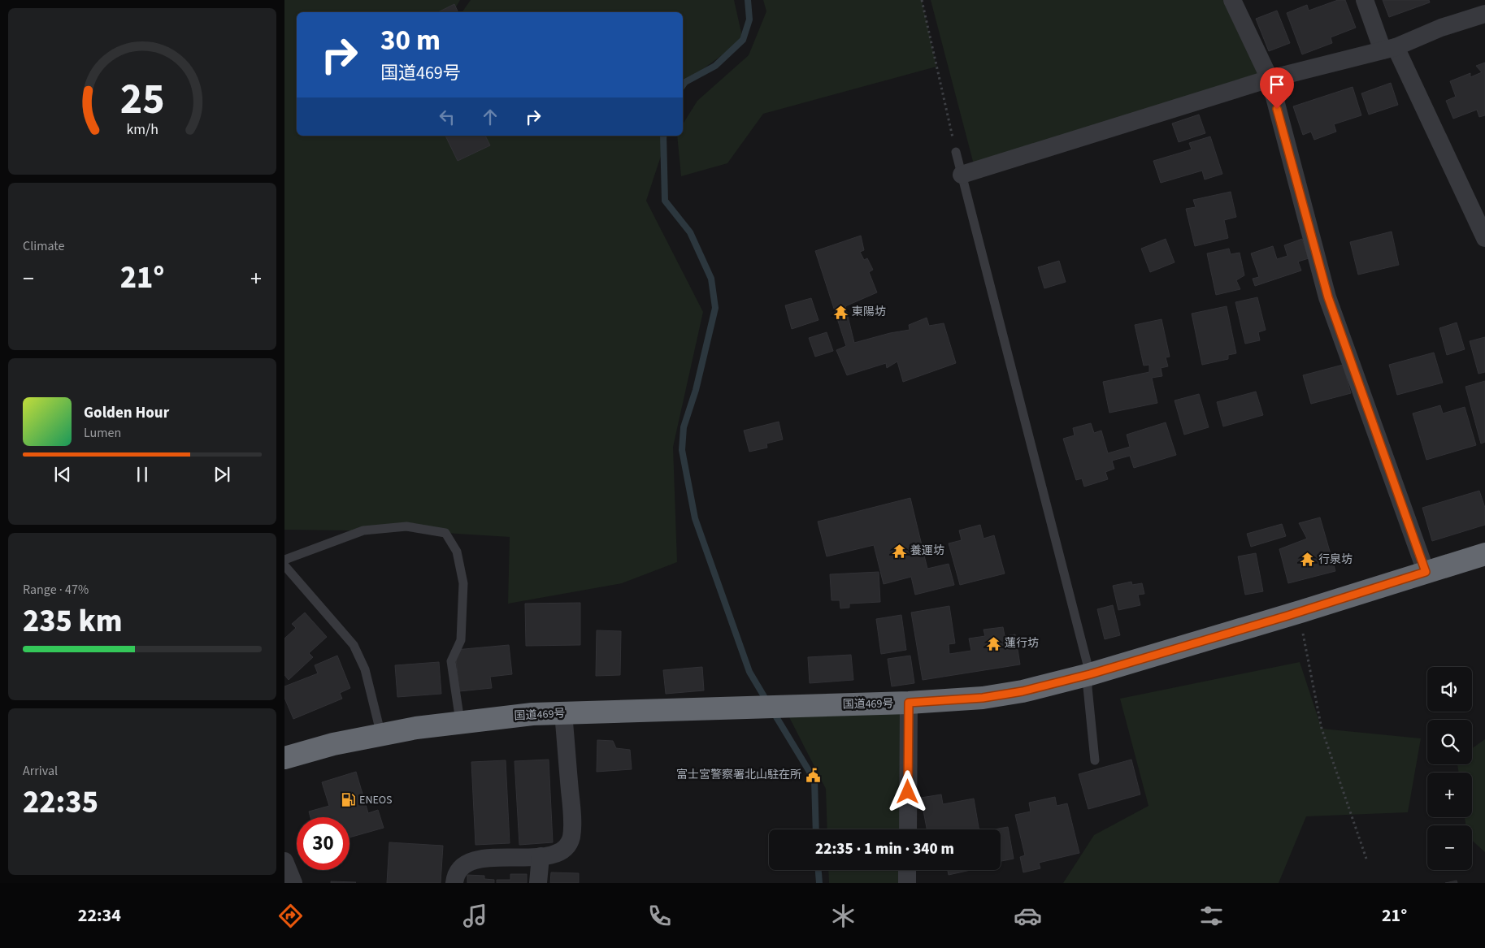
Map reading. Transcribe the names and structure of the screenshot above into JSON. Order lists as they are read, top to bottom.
{
  "streets": {
    "highway": ["国道469号"]
  },
  "places": {
    "temple": [
      "東陽坊",
      "養運坊",
      "行泉坊",
      "蓮行坊"
    ],
    "public building": ["富士宮警察署北山駐在所"],
    "fuel station": ["ENEOS"]
  },
  "page": {
    "turn": ["30 m", "国道469号"],
    "tile": [
      "Climate",
      ["Range · 47%", "235 km"],
      ["Arrival", "22:35"]
    ],
    "heat": ["−", "21°", "+"],
    "song": ["Golden Hour", "Lumen"],
    "map_buttons": ["+", "−"],
    "limit": "30",
    "trip": "22:35 · 1 min · 340 m",
    "tabs": ["22:34", "21°"],
    "gauge": ["25", "km/h"]
  }
}
